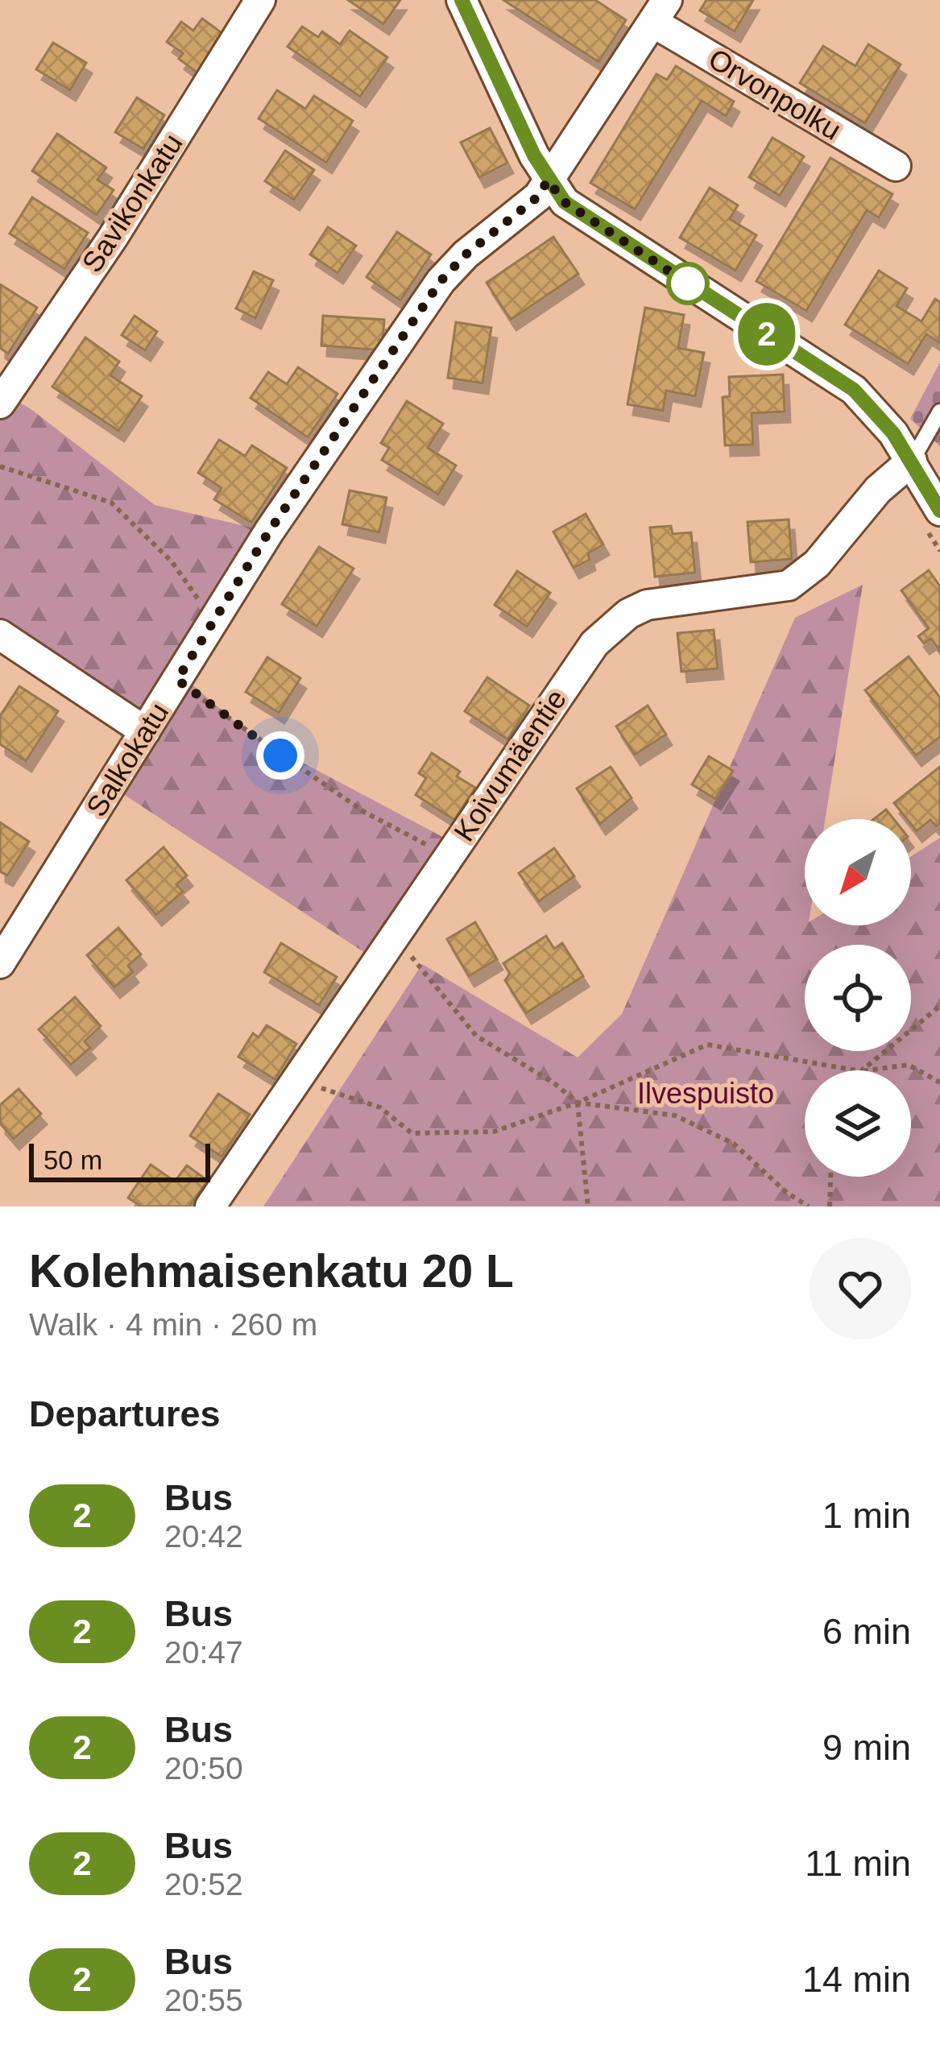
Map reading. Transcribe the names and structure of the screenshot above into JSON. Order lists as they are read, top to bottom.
{
  "streets": {
    "street": [
      "Orvonpolku",
      "Savikonkatu",
      "Salkokatu",
      "Koivumäentie"
    ]
  },
  "crossings": [
    ["Orvonpolku", "Salkokatu"]
  ],
  "parks": ["Ilvespuisto"],
  "lines": ["bus line 2"],
  "scale_bar": "50 m",
  "north": "bottom left",
  "page": {
    "on_map": "2",
    "scale": "50 m",
    "heading": [
      ["Kolehmaisenkatu 20 L", "Walk · 4 min · 260 m"],
      "Departures"
    ],
    "list": [
      {
        "mark": "2",
        "name": "Bus",
        "note": "20:42",
        "value": "1 min"
      },
      {
        "mark": "2",
        "name": "Bus",
        "note": "20:47",
        "value": "6 min"
      },
      {
        "mark": "2",
        "name": "Bus",
        "note": "20:50",
        "value": "9 min"
      },
      {
        "mark": "2",
        "name": "Bus",
        "note": "20:52",
        "value": "11 min"
      },
      {
        "mark": "2",
        "name": "Bus",
        "note": "20:55",
        "value": "14 min"
      }
    ]
  }
}
